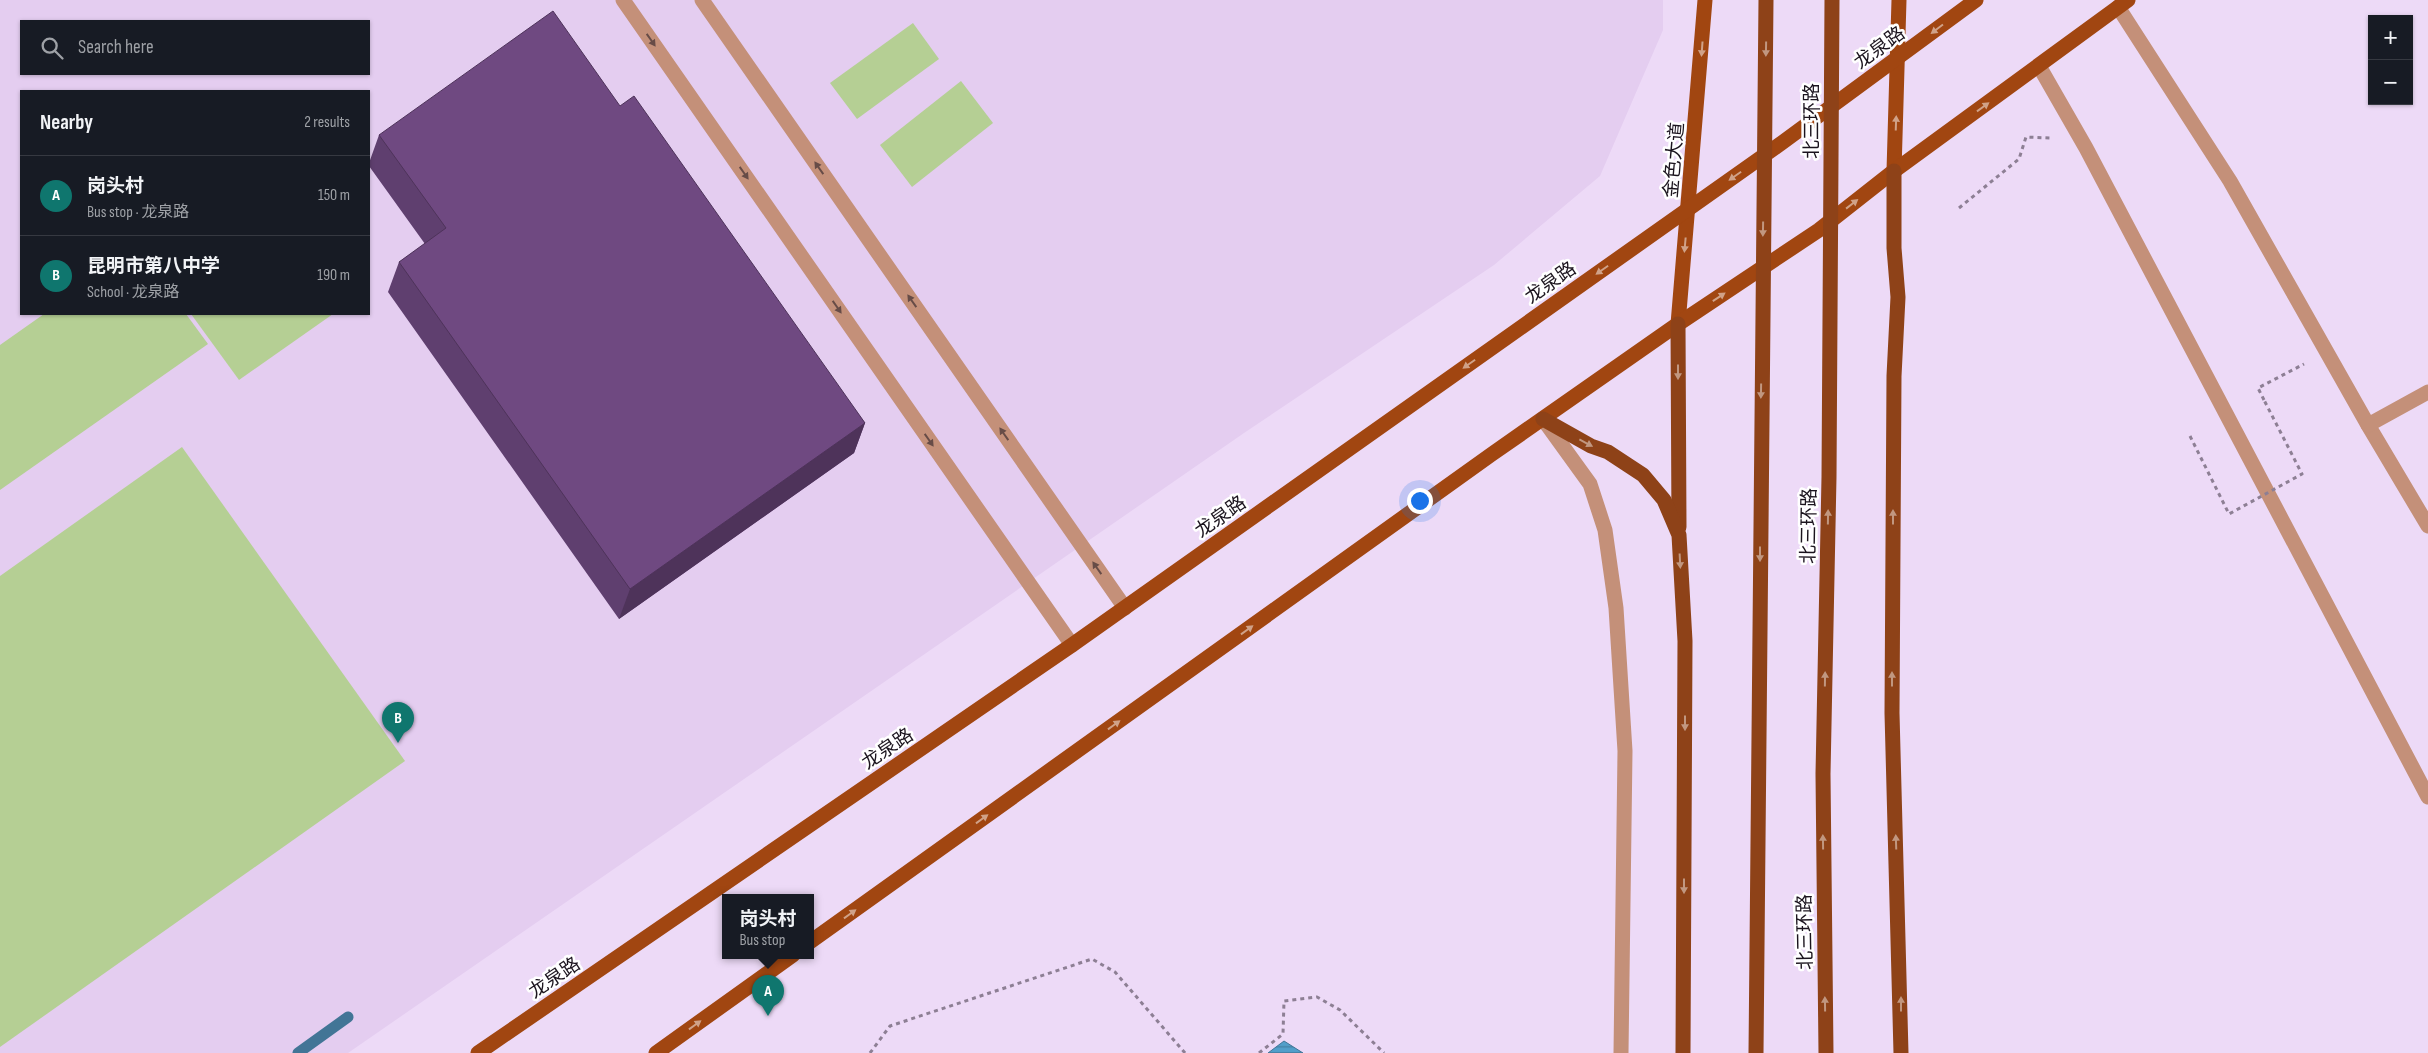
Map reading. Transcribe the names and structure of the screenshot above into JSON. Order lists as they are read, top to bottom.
{
  "streets": {
    "highway": ["北三环路"],
    "main road": ["龙泉路", "金色大道"]
  },
  "crossings": [
    ["龙泉路", "金色大道"]
  ],
  "one_way": ["金色大道"],
  "page": {
    "map_buttons": ["+", "−"],
    "search": "Search here",
    "heading": ["Nearby", "2 results"],
    "list": [
      {
        "mark": "A",
        "name": "岗头村",
        "note": "Bus stop · 龙泉路",
        "value": "150 m"
      },
      {
        "mark": "B",
        "name": "昆明市第八中学",
        "note": "School · 龙泉路",
        "value": "190 m"
      }
    ],
    "pins": ["B", "A"],
    "popup": ["岗头村", "Bus stop"]
  }
}
